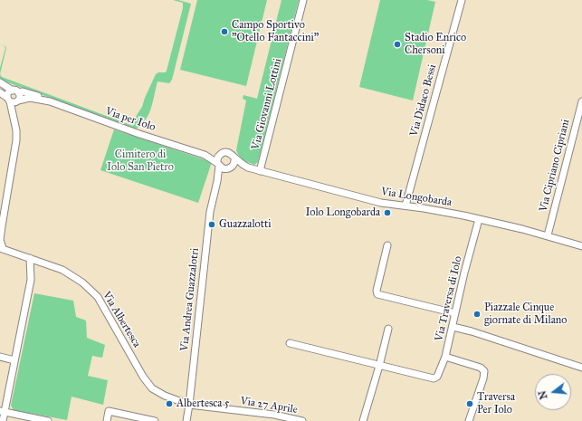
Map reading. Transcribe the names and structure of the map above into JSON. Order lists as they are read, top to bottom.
{
  "streets": {
    "street": [
      "Via Didaco Bessi",
      "Via Giovanni Lottini",
      "Via per Iolo",
      "Via Cipriano Cipriani",
      "Via Longobarda",
      "Via Traversa di Iolo",
      "Via Andrea Guazzalotri",
      "Via Albertesca",
      "Via 27 Aprile"
    ]
  },
  "crossings": [
    ["Via Didaco Bessi", "Via Longobarda"],
    ["Via Giovanni Lottini", "Via Longobarda"],
    ["Via per Iolo", "Via Longobarda"],
    ["Via per Iolo", "Via Andrea Guazzalotri"],
    ["Via per Iolo", "Via Albertesca"],
    ["Via Cipriano Cipriani", "Via Longobarda"],
    ["Via Longobarda", "Via Traversa di Iolo"],
    ["Via Longobarda", "Via Andrea Guazzalotri"],
    ["Via Andrea Guazzalotri", "Via Albertesca"],
    ["Via Andrea Guazzalotri", "Via 27 Aprile"],
    ["Via Albertesca", "Via 27 Aprile"]
  ],
  "parks": ["Cimitero di Iolo San Pietro"],
  "places": [
    "Campo Sportivo \"Otello Fantaccini\"",
    "Stadio Enrico Chersoni",
    "Iolo Longobarda",
    "Guazzalotti",
    "Piazzale Cinque giornate di Milano",
    "Albertesca 5",
    "Traversa Per Iolo"
  ],
  "north": "left"
}
